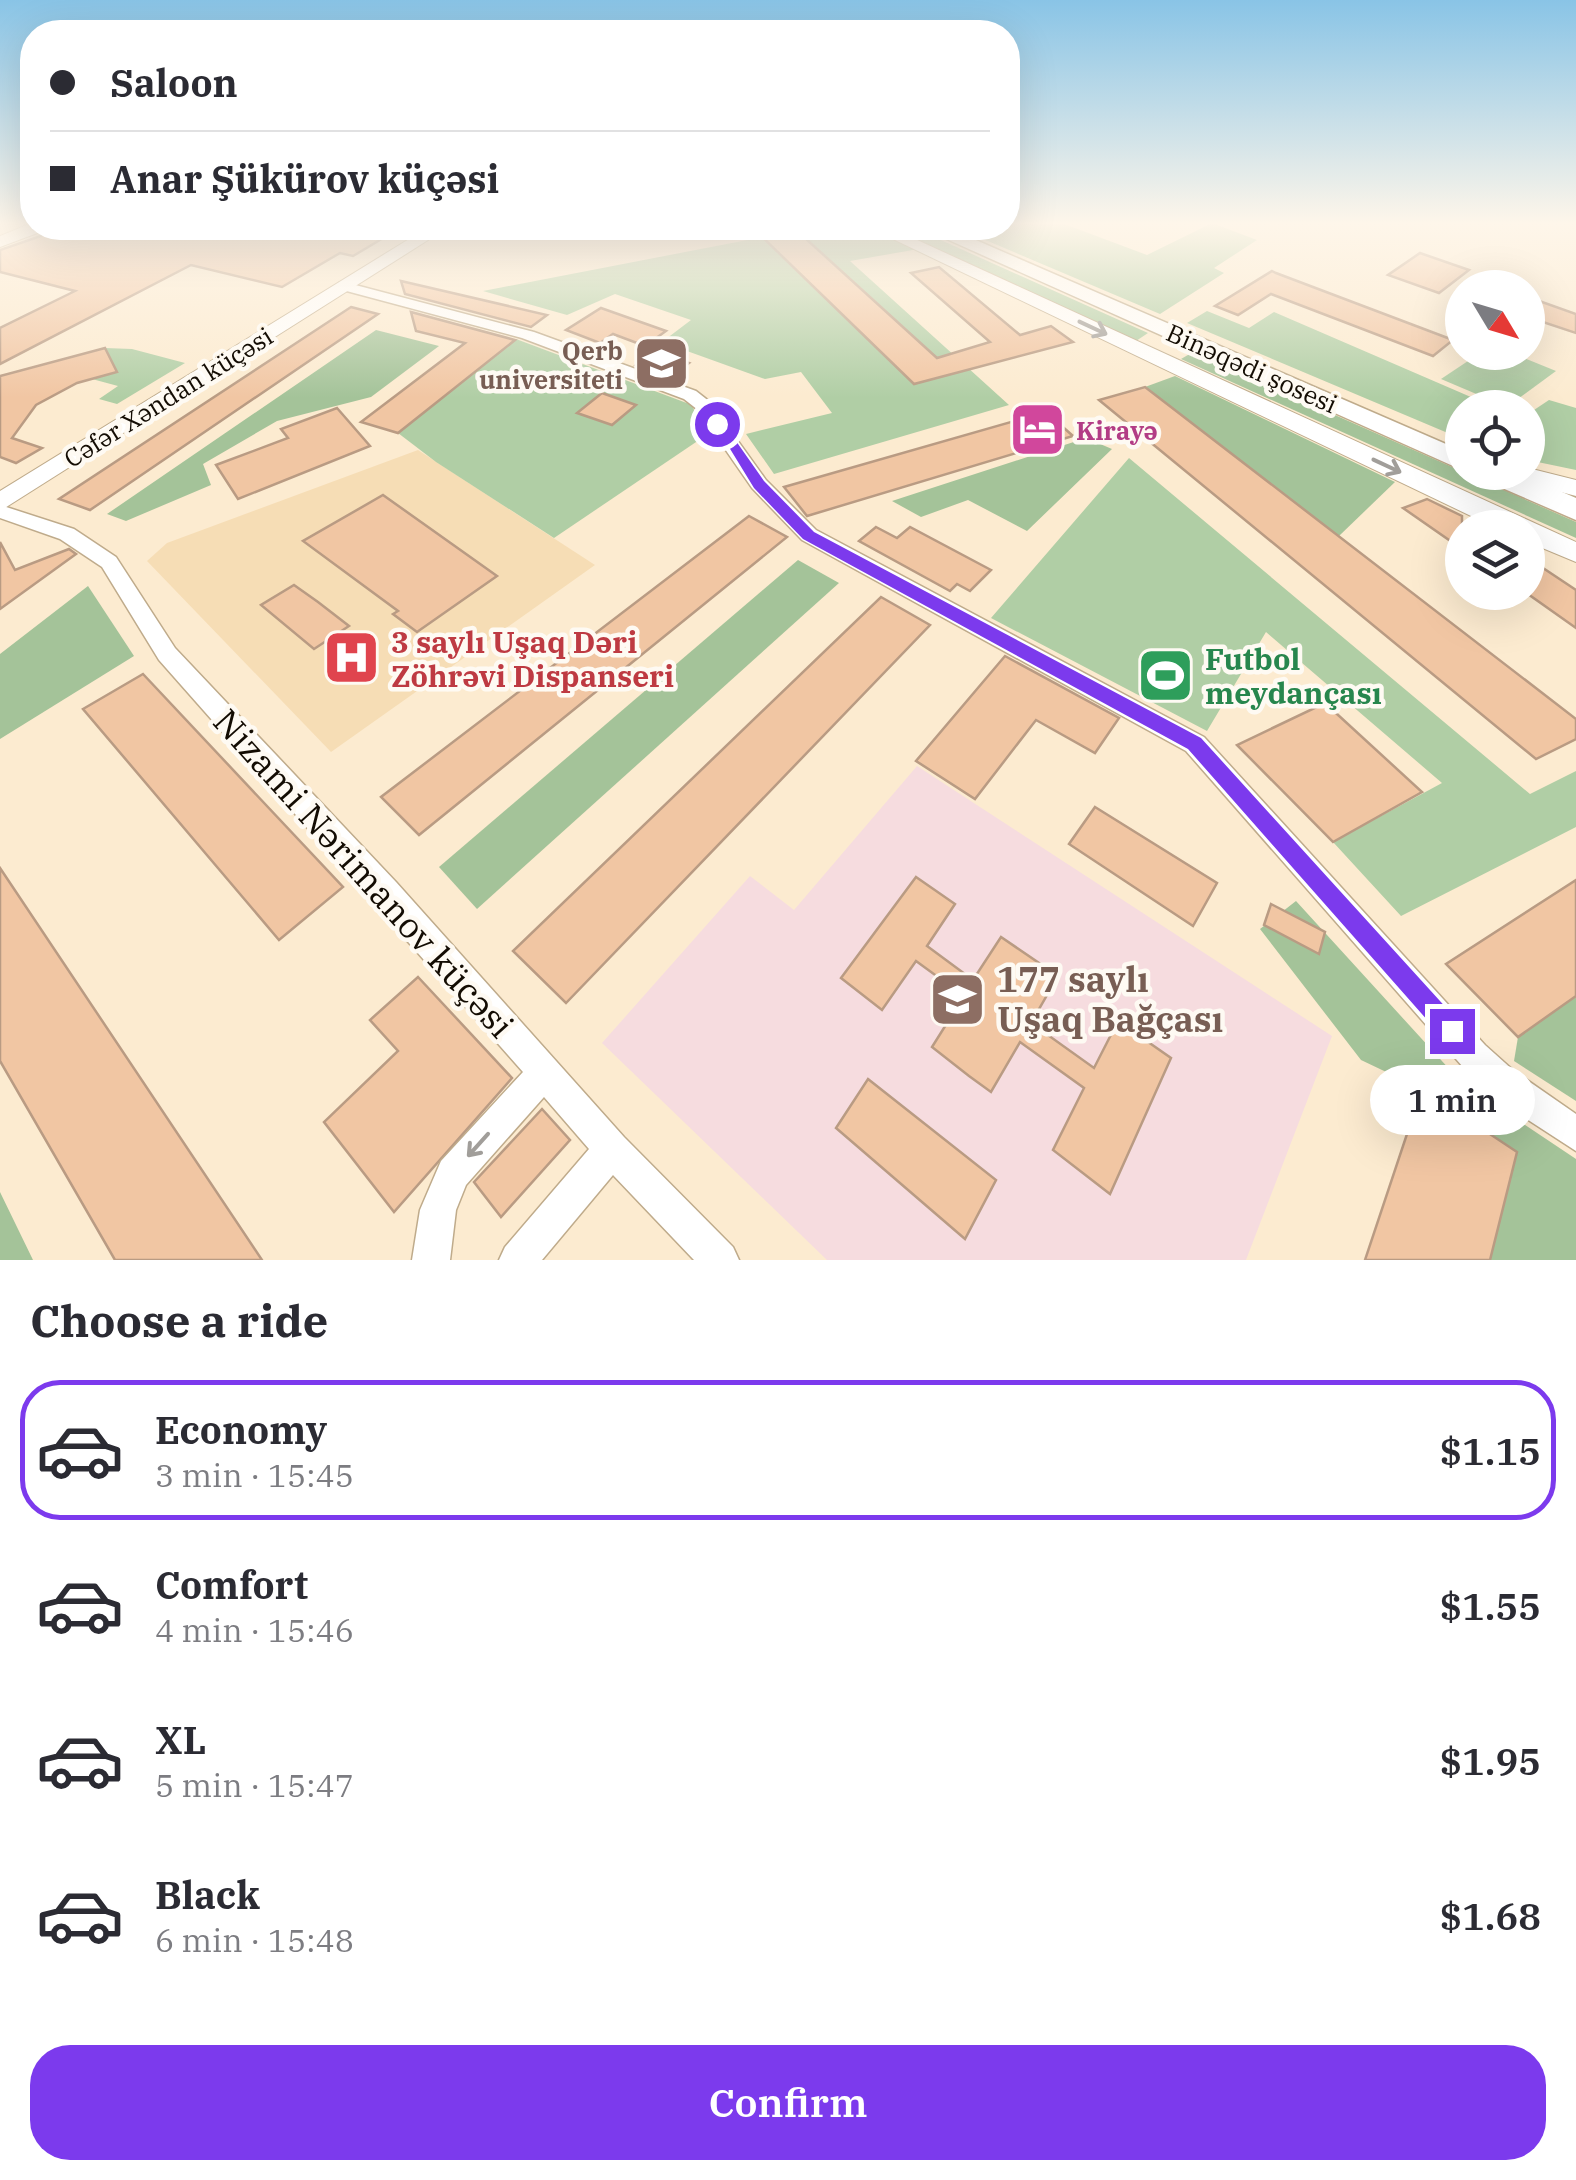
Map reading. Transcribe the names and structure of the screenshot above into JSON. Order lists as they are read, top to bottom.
{
  "streets": {
    "main road": ["Binəqədi şosesi"],
    "street": ["Cəfər Xəndan küçəsi", "Nizami Nərimanov küçəsi"]
  },
  "crossings": [
    ["Cəfər Xəndan küçəsi", "Nizami Nərimanov küçəsi"]
  ],
  "places": {
    "school or university": ["Qerb universiteti", "177 saylı Uşaq Bağçası"],
    "hotel": ["Kirayə"],
    "hospital": ["3 saylı Uşaq Dəri Zöhrəvi Dispanseri"],
    "sports": ["Futbol meydançası"]
  },
  "north": "bottom right",
  "page": {
    "banner": ["Saloon", "Anar Şükürov küçəsi"],
    "bubble": "1 min",
    "heading": "Choose a ride",
    "list": [
      {
        "name": "Economy",
        "note": "3 min · 15:45",
        "value": "$1.15"
      },
      {
        "name": "Comfort",
        "note": "4 min · 15:46",
        "value": "$1.55"
      },
      {
        "name": "XL",
        "note": "5 min · 15:47",
        "value": "$1.95"
      },
      {
        "name": "Black",
        "note": "6 min · 15:48",
        "value": "$1.68"
      }
    ],
    "buttons": "Confirm"
  }
}
